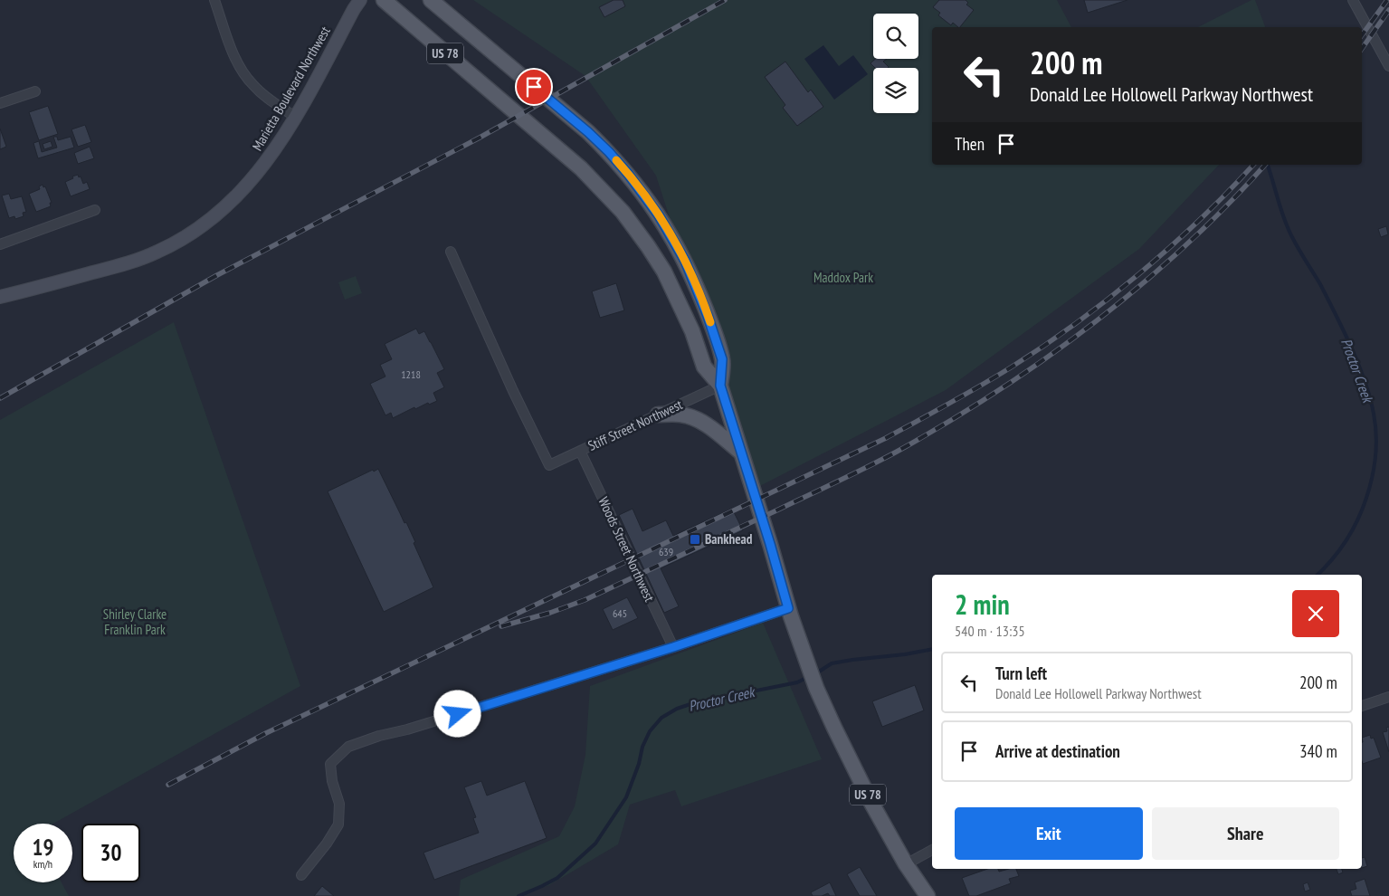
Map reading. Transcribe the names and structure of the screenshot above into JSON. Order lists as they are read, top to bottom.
{
  "streets": {
    "main road": ["US 78", "Marietta Boulevard Northwest"],
    "street": ["Stiff Street Northwest", "Woods Street Northwest"]
  },
  "crossings": [
    ["US 78", "Stiff Street Northwest"],
    ["Stiff Street Northwest", "Woods Street Northwest"]
  ],
  "water": ["Proctor Creek"],
  "parks": ["Maddox Park", "Shirley Clarke Franklin Park"],
  "places": {
    "transit": ["Bankhead"]
  },
  "house_numbers": ["1218", "639", "645"],
  "page": {
    "turn": ["200 m", "Donald Lee Hollowell Parkway Northwest"],
    "then": "Then",
    "heading": ["2 min", "540 m · 13:35"],
    "list": [
      {
        "name": "Turn left",
        "note": "Donald Lee Hollowell Parkway Northwest",
        "value": "200 m"
      },
      {
        "name": "Arrive at destination",
        "value": "340 m"
      }
    ],
    "buttons": ["Exit", "Share"],
    "speed": "19 km/h",
    "limit": "30"
  }
}
